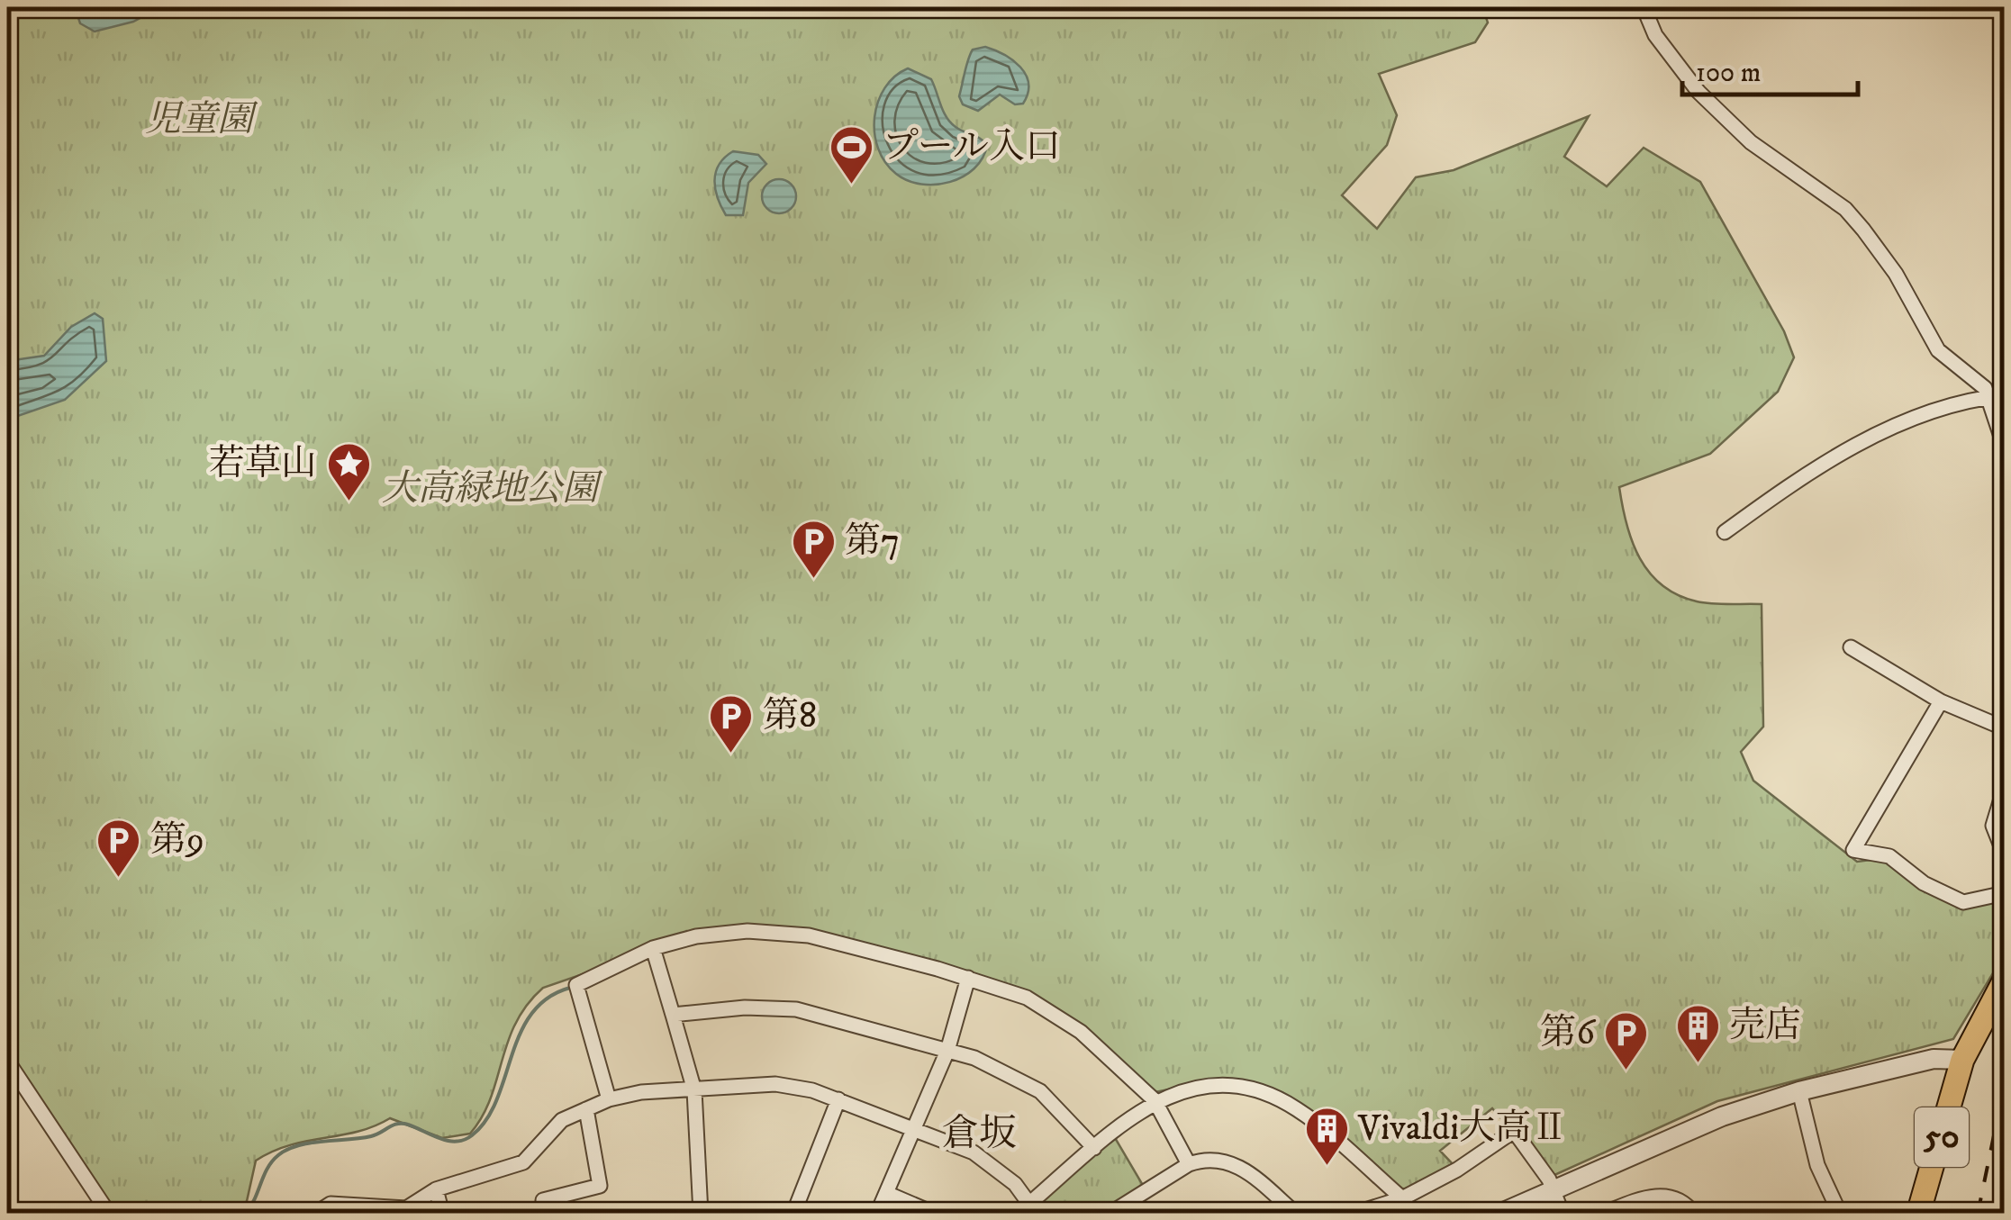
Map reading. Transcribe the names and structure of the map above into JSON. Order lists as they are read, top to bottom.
{
  "streets": {
    "main road": ["50"]
  },
  "districts": ["倉坂"],
  "parks": ["児童園", "大高緑地公園"],
  "places": {
    "sports": ["プール入口"],
    "place": ["若草山"],
    "parking": [
      "第7",
      "第8",
      "第9",
      "第6"
    ],
    "building": ["売店", "Vivaldi大高Ⅱ"]
  },
  "scale_bar": "100 m"
}
